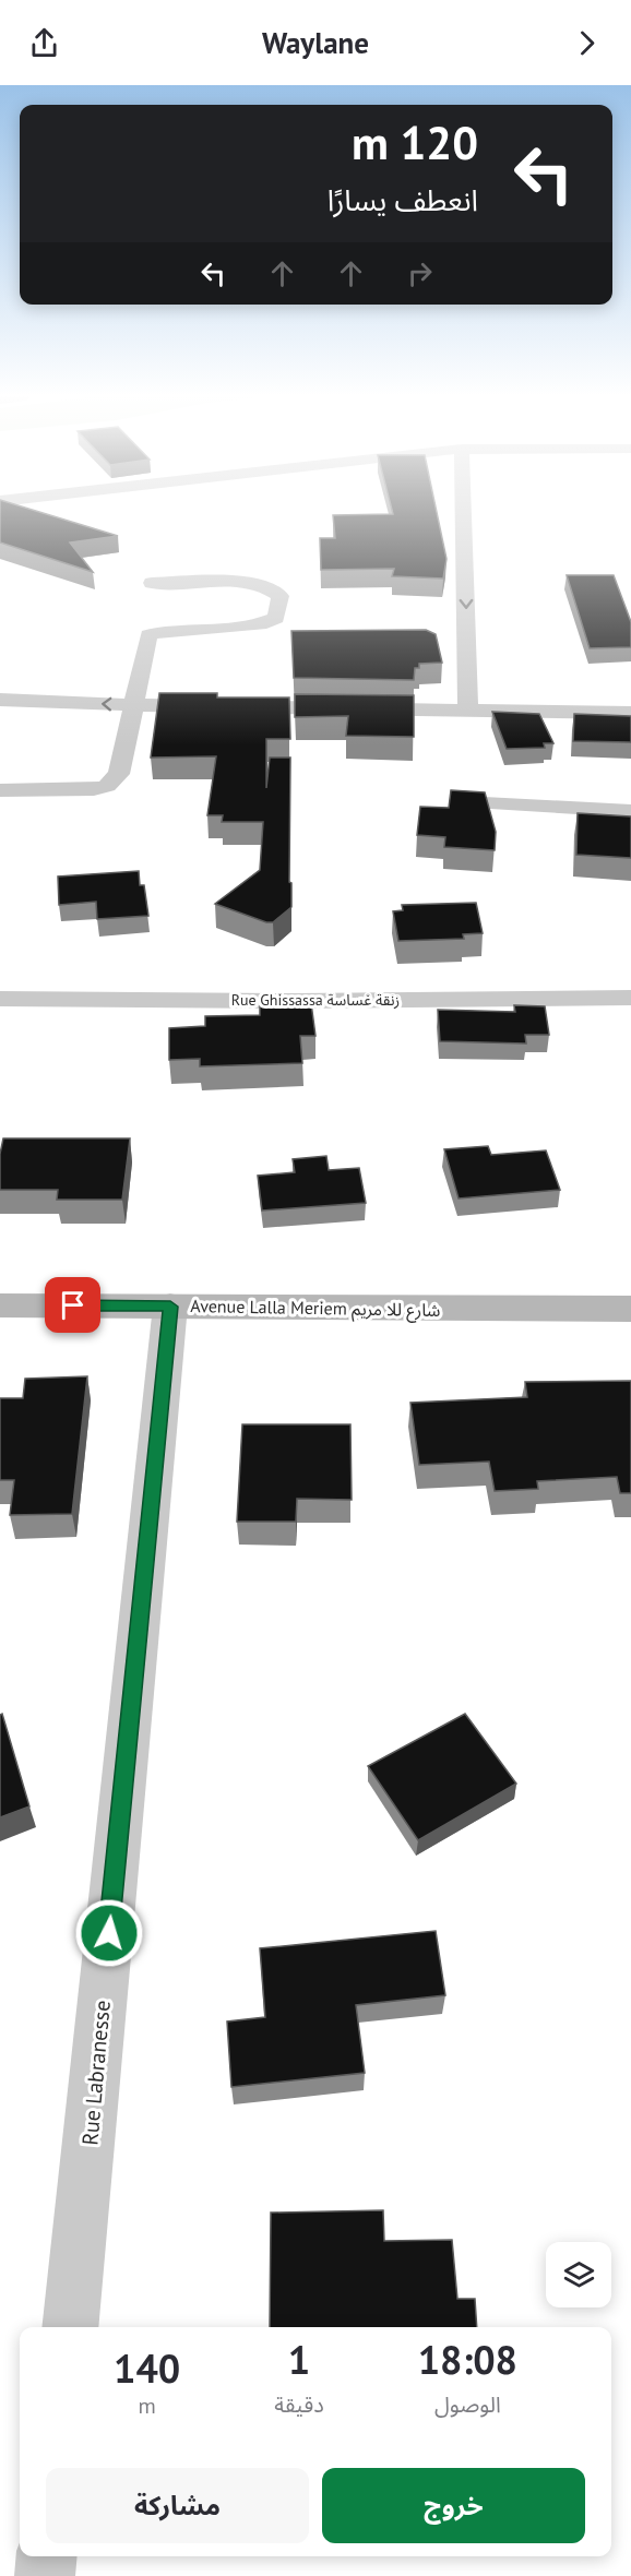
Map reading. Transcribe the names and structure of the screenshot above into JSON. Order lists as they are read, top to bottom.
{
  "streets": {
    "street": ["Rue Ghissassa زنقة غساسة", "Avenue Lalla Meriem شارع للا مريم", "Rue Labranesse"]
  },
  "crossings": [
    ["Avenue Lalla Meriem شارع للا مريم", "Rue Labranesse"]
  ],
  "page": {
    "header": "Waylane",
    "turn": ["120 m", "انعطف يسارًا"],
    "eta": [
      "18:08",
      "الوصول",
      "1",
      "دقيقة",
      "140",
      "m"
    ],
    "buttons": ["خروج", "مشاركة"]
  }
}
